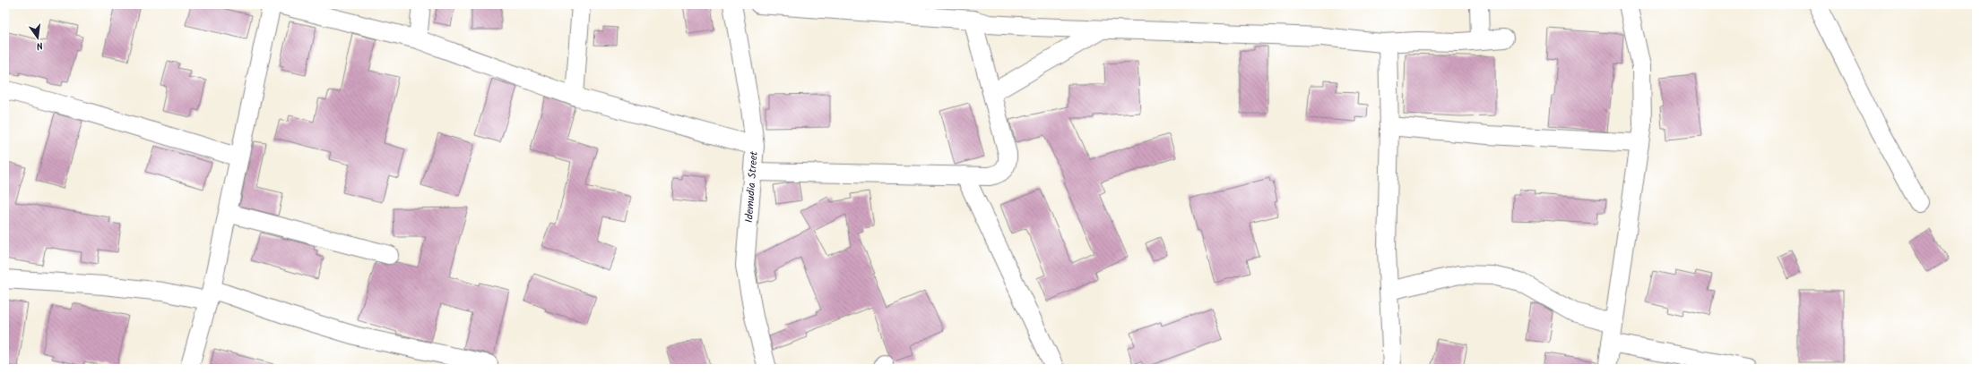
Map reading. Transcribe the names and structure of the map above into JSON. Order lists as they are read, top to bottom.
{
  "streets": {
    "street": ["Idemudia Street"]
  },
  "north": "bottom"
}
